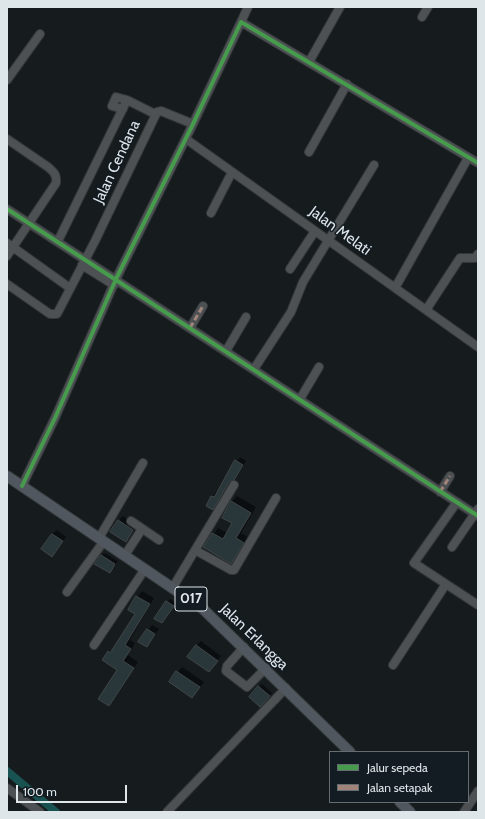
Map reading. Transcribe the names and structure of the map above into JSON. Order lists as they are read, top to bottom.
{
  "streets": {
    "main road": ["017", "Jalan Erlangga"],
    "street": ["Jalan Cendana", "Jalan Melati"]
  },
  "legend": ["Jalur sepeda", "Jalan setapak"],
  "scale_bar": "100 m"
}
